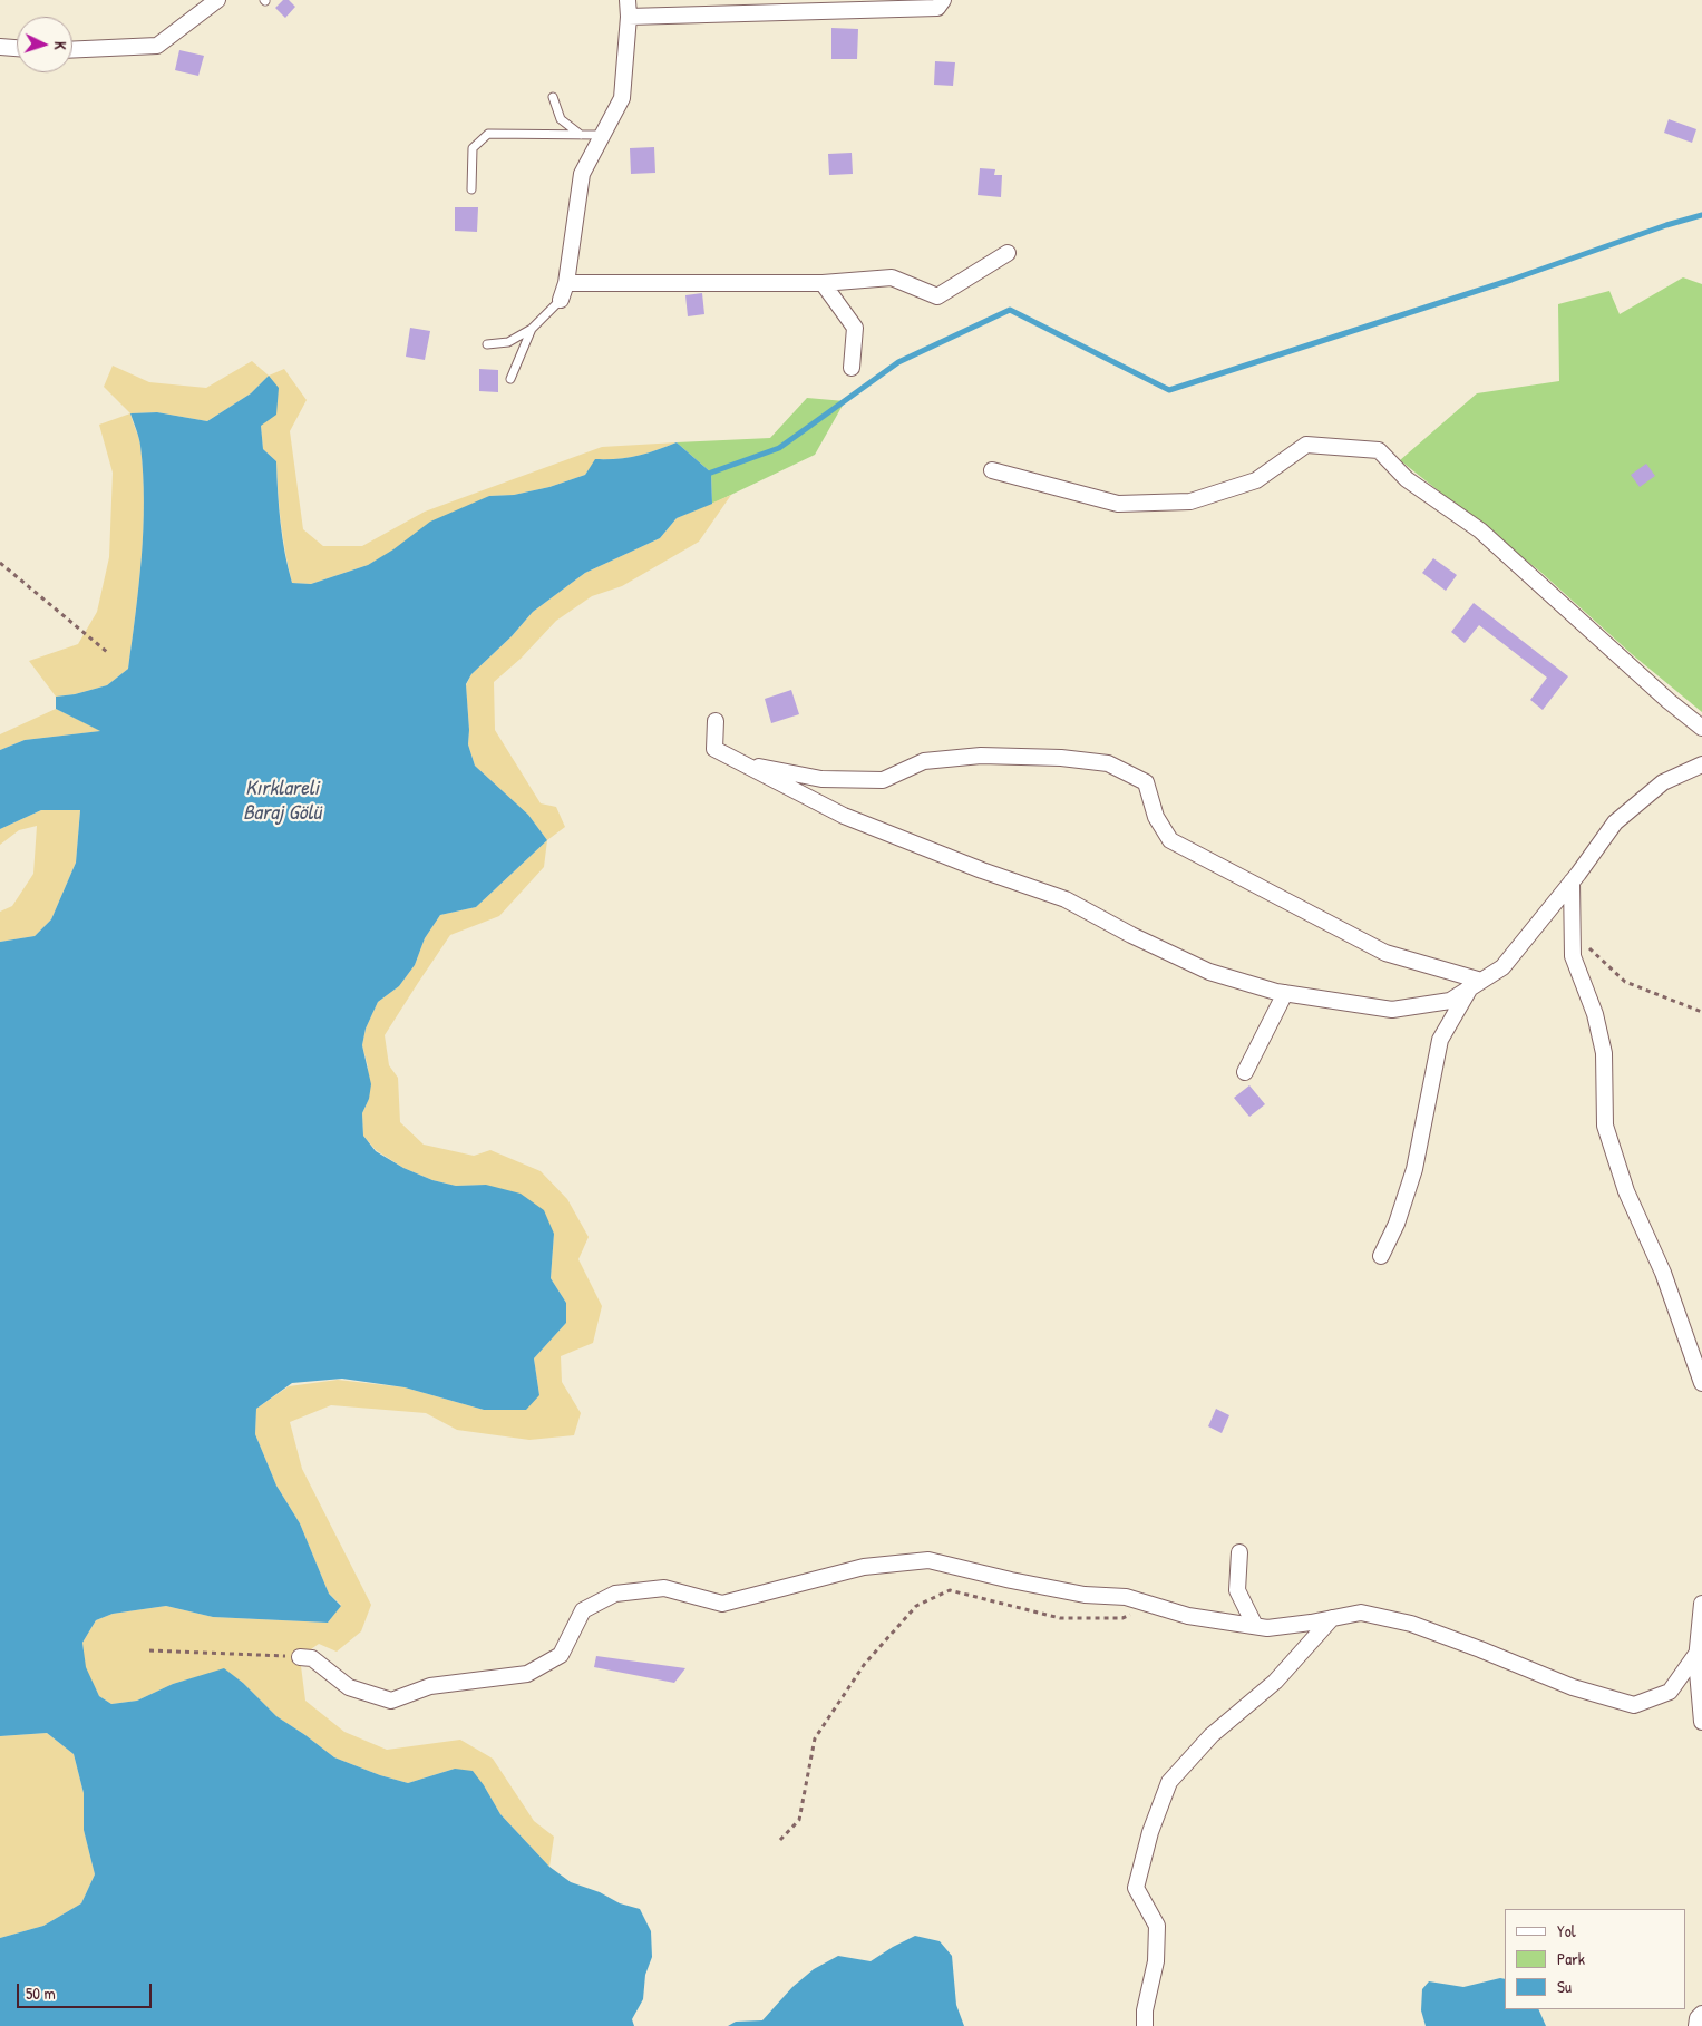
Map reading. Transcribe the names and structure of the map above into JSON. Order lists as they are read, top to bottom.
{
  "water": ["Kırklareli Baraj Gölü"],
  "legend": ["Yol", "Park", "Su"],
  "scale_bar": "50 m",
  "north": "right"
}
